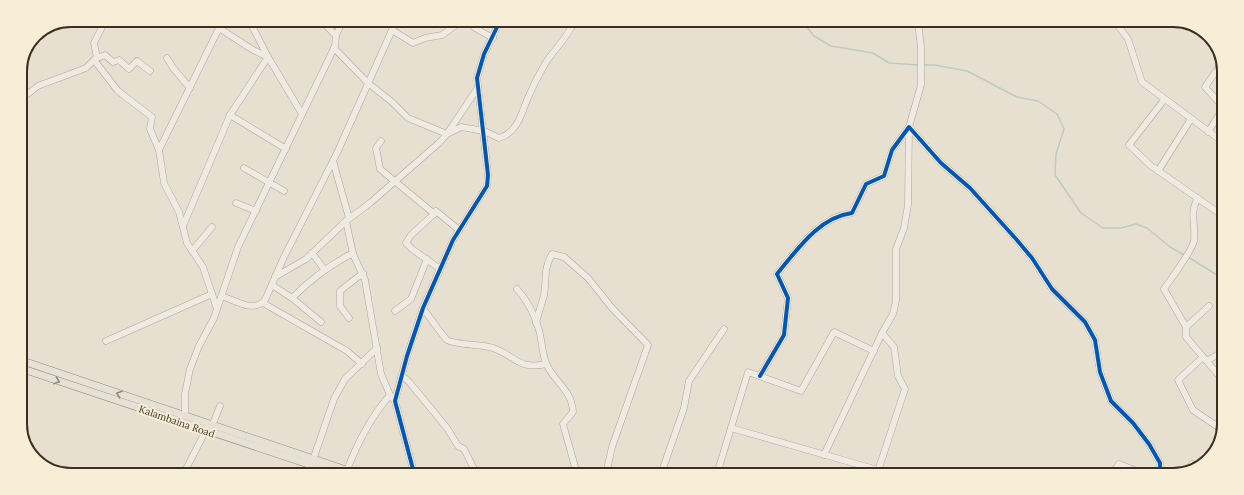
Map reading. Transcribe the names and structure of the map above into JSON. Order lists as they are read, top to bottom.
{
  "streets": {
    "main road": ["Kalambaina Road"]
  }
}
